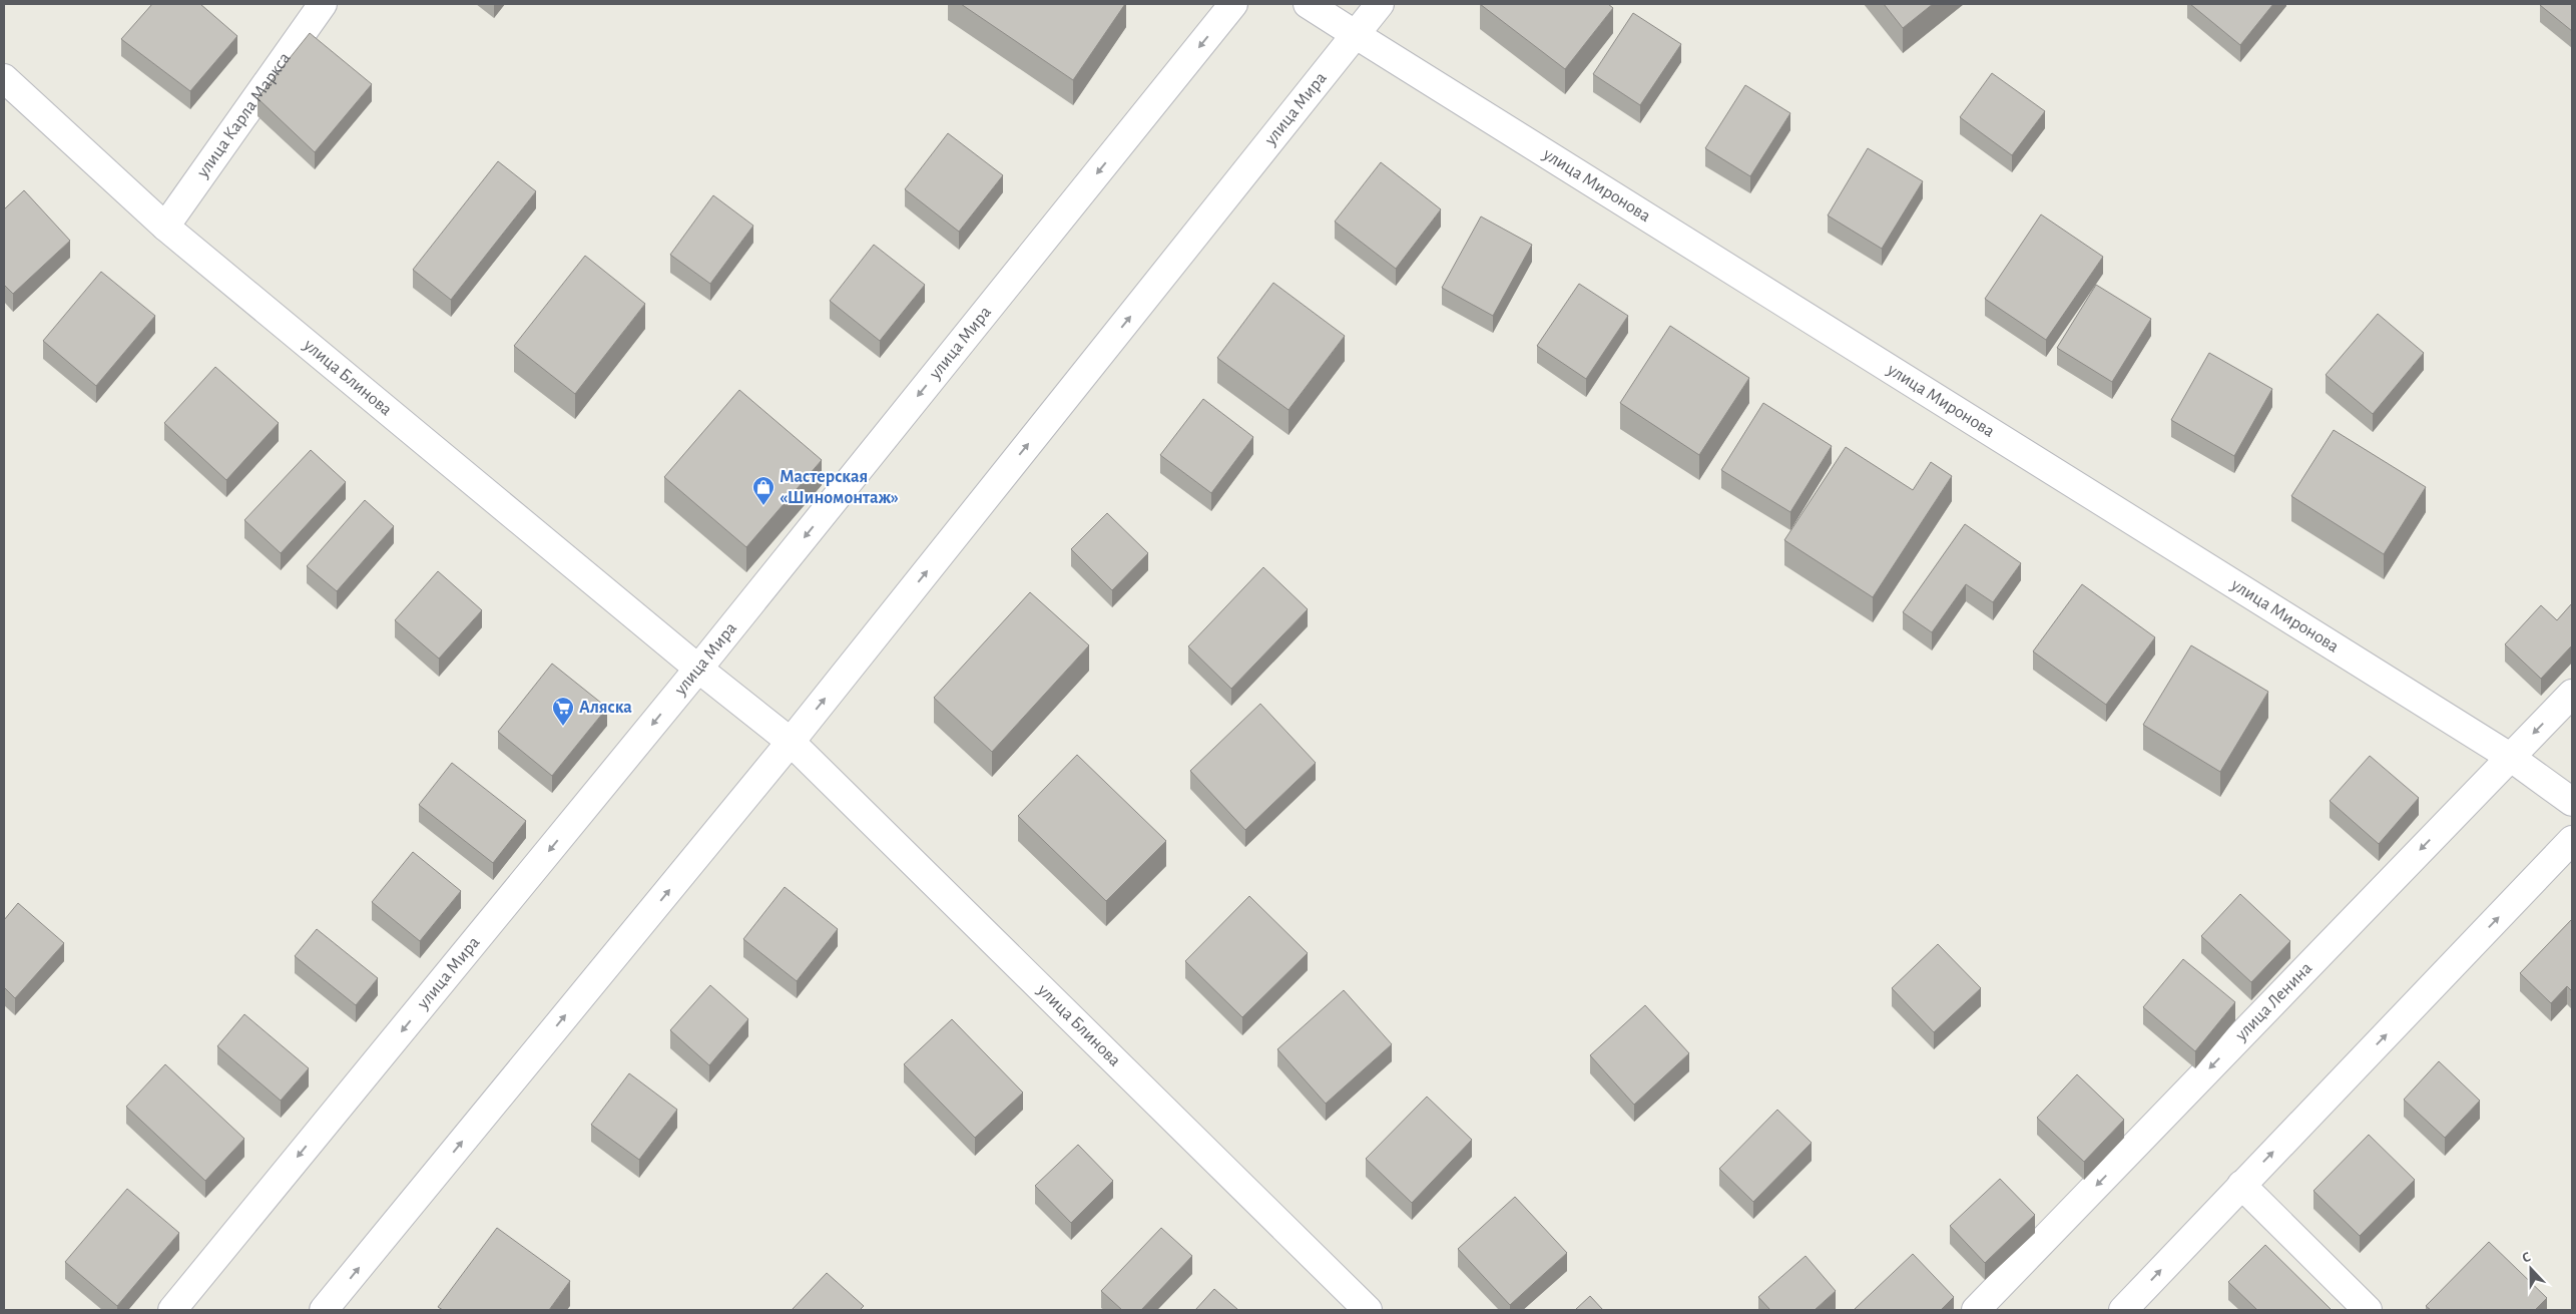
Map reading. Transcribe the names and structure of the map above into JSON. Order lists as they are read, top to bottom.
{
  "streets": {
    "street": [
      "улица Мира",
      "улица Карла Маркса",
      "улица Миронова",
      "улица Блинова",
      "улица Ленина"
    ]
  },
  "crossings": [
    ["улица Мира", "улица Миронова"],
    ["улица Мира", "улица Блинова"],
    ["улица Карла Маркса", "улица Блинова"],
    ["улица Миронова", "улица Ленина"]
  ],
  "places": {
    "shop": ["Мастерская «Шиномонтаж»"],
    "supermarket": ["Аляска"]
  },
  "north": "top"
}
